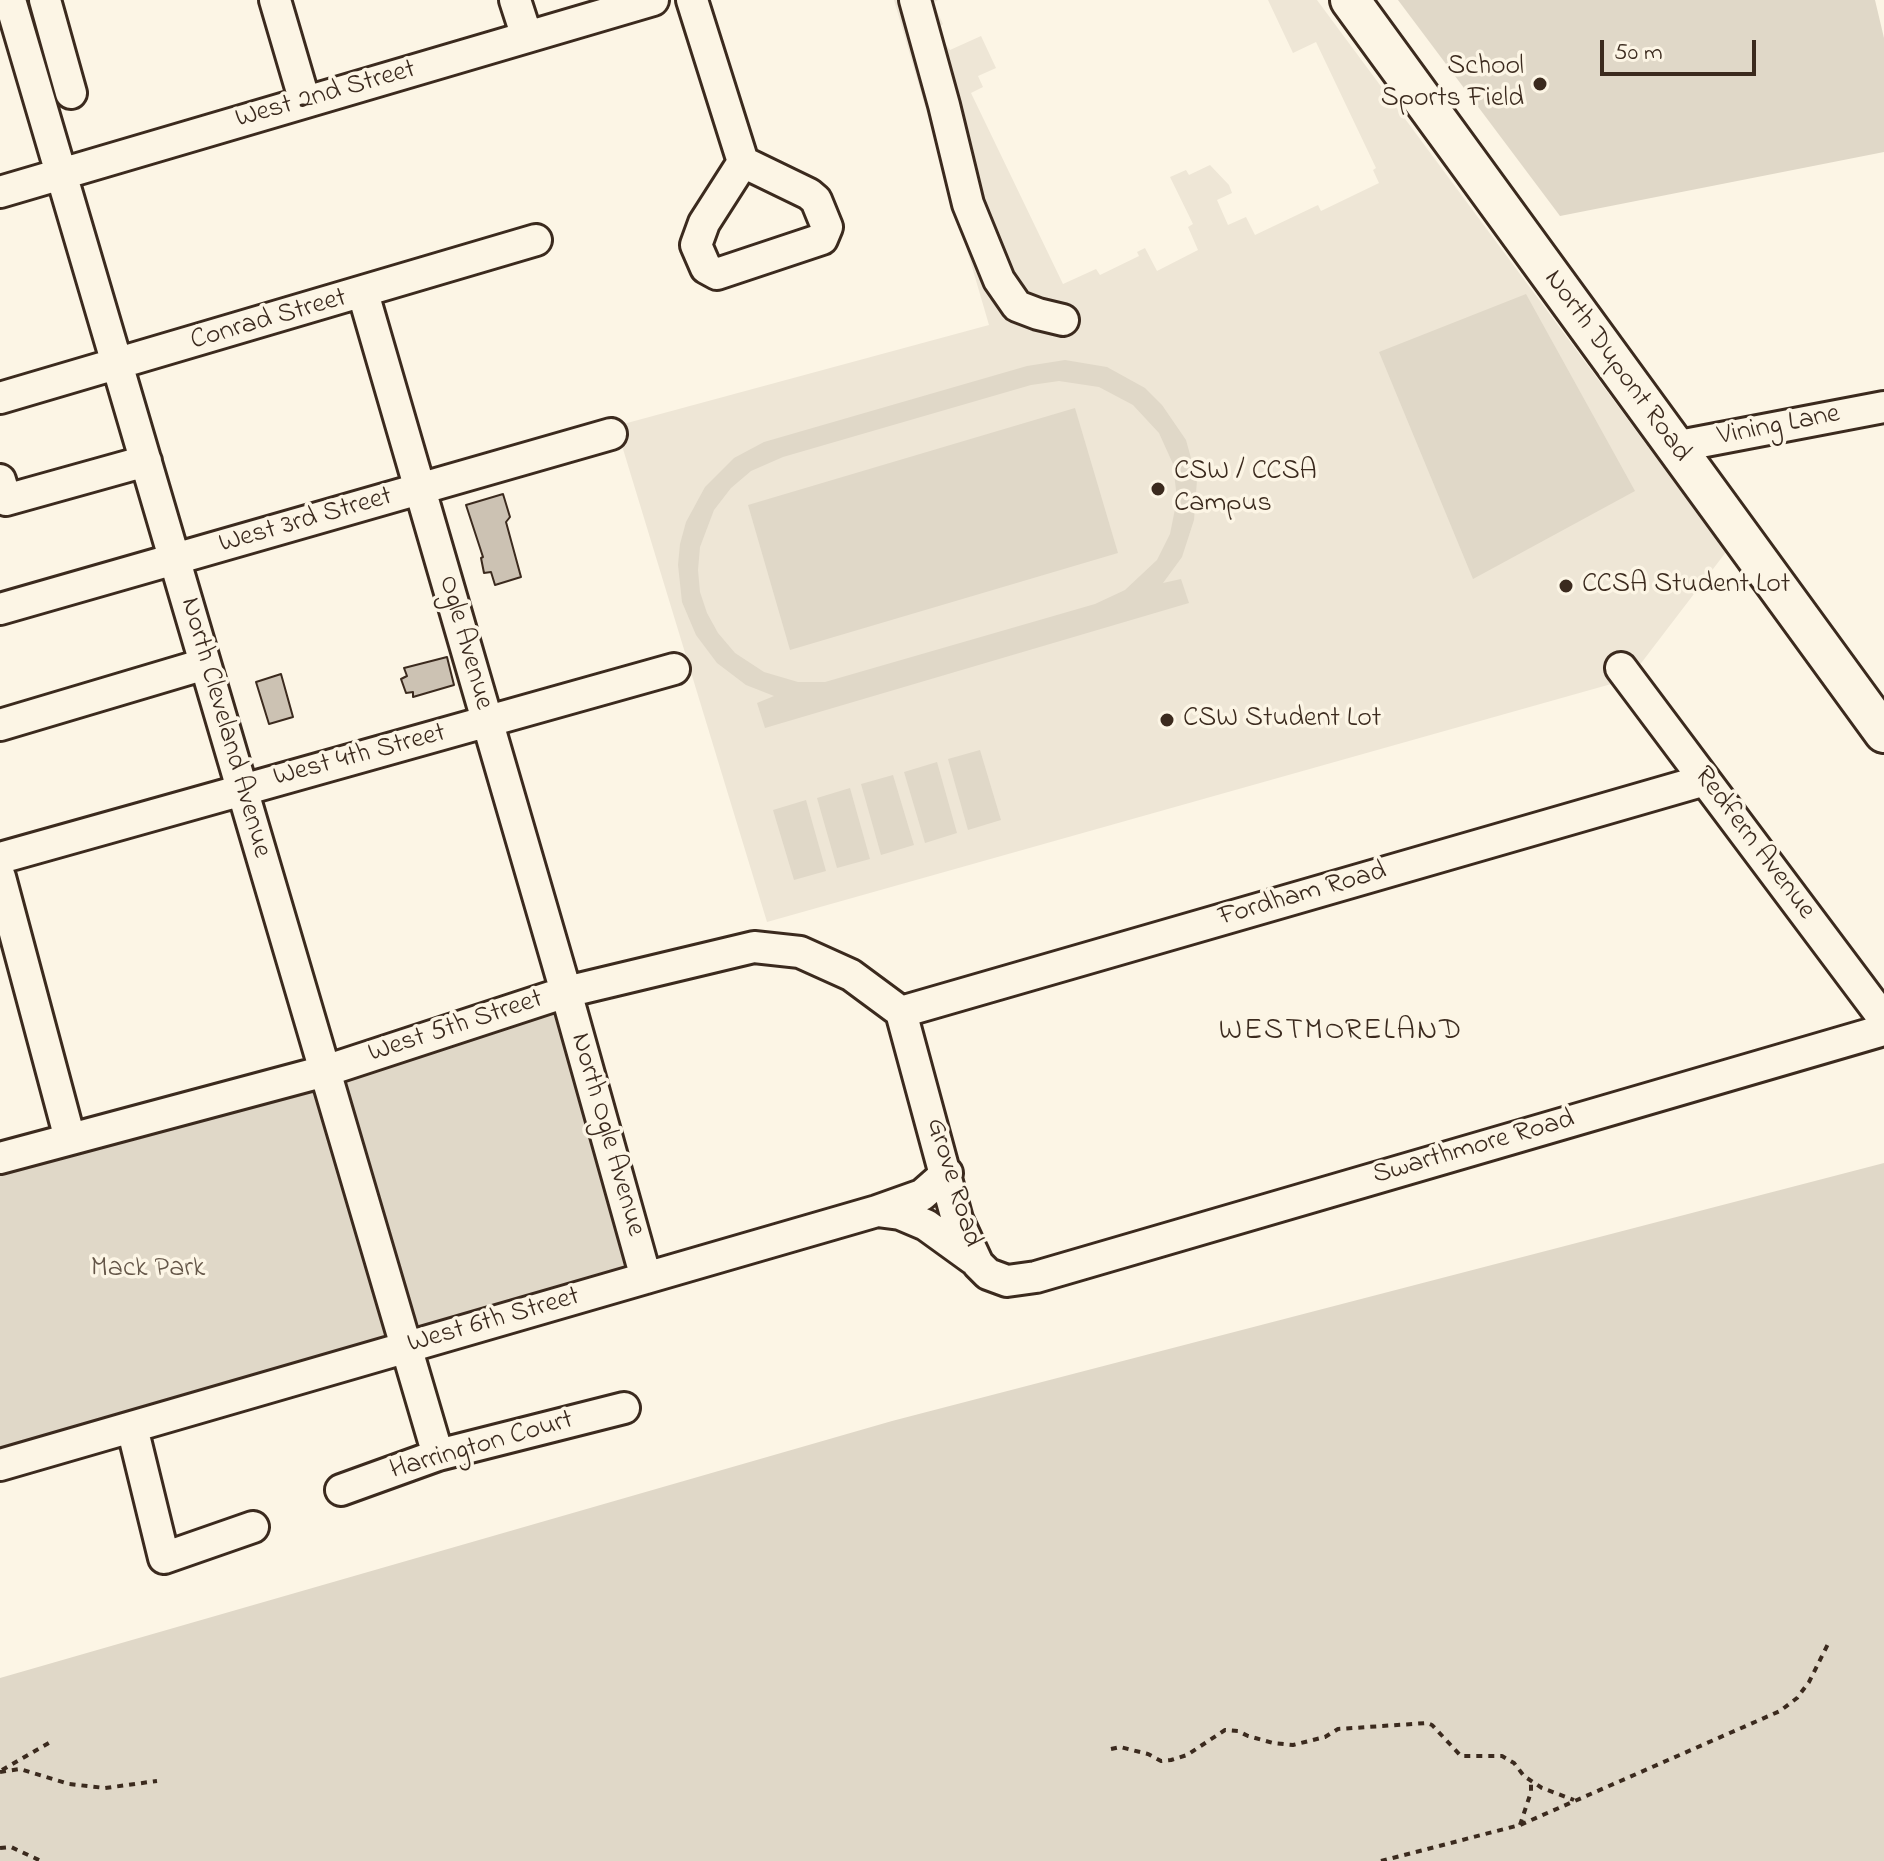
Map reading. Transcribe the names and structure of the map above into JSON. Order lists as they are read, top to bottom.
{
  "streets": {
    "main road": ["North Dupont Road"],
    "street": [
      "West 2nd Street",
      "Conrad Street",
      "Vining Lane",
      "West 3rd Street",
      "Ogle Avenue",
      "North Cleveland Avenue",
      "West 4th Street",
      "Redfern Avenue",
      "Fordham Road",
      "West 5th Street",
      "North Ogle Avenue",
      "Swarthmore Road",
      "Grove Road",
      "West 6th Street",
      "Harrington Court"
    ]
  },
  "crossings": [
    ["West 2nd Street", "North Cleveland Avenue"],
    ["Conrad Street", "Ogle Avenue"],
    ["Conrad Street", "North Cleveland Avenue"],
    ["North Dupont Road", "Vining Lane"],
    ["West 3rd Street", "Ogle Avenue"],
    ["West 3rd Street", "North Cleveland Avenue"],
    ["Ogle Avenue", "West 4th Street"],
    ["Ogle Avenue", "West 5th Street"],
    ["Ogle Avenue", "North Ogle Avenue"],
    ["North Cleveland Avenue", "West 4th Street"],
    ["North Cleveland Avenue", "West 5th Street"],
    ["North Cleveland Avenue", "West 6th Street"],
    ["North Cleveland Avenue", "Harrington Court"],
    ["Redfern Avenue", "Fordham Road"],
    ["Fordham Road", "West 5th Street"],
    ["Fordham Road", "Grove Road"],
    ["West 5th Street", "North Ogle Avenue"],
    ["West 5th Street", "Grove Road"],
    ["North Ogle Avenue", "West 6th Street"],
    ["Swarthmore Road", "Grove Road"],
    ["Grove Road", "West 6th Street"]
  ],
  "districts": ["WESTMORELAND"],
  "parks": ["Mack Park"],
  "places": [
    "School Sports Field",
    "CSW / CCSA Campus",
    "CCSA Student Lot",
    "CSW Student Lot"
  ],
  "scale_bar": "50 m"
}
